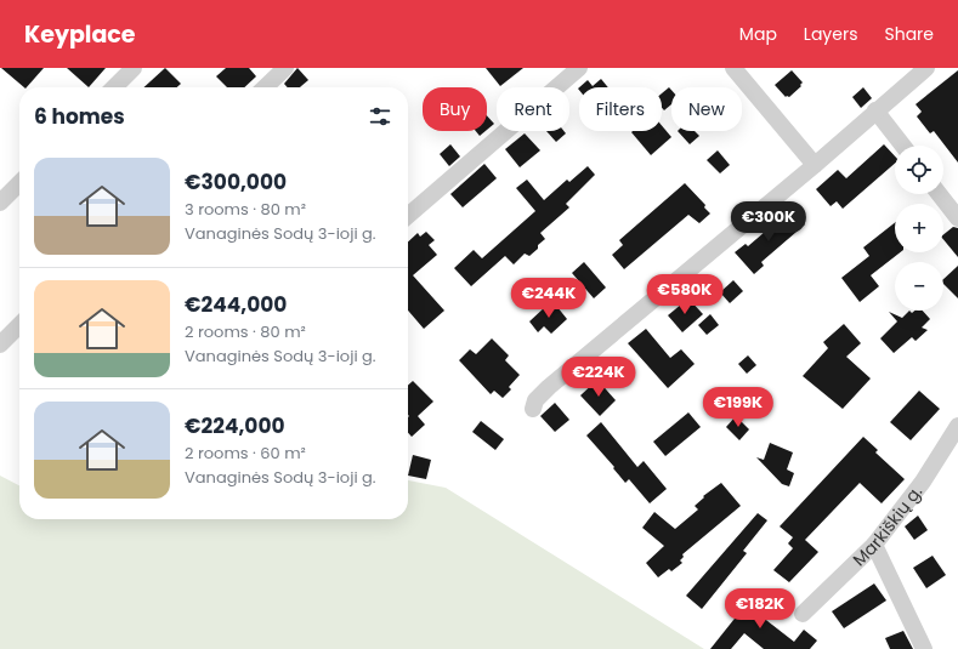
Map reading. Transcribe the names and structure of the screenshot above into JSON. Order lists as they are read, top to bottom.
{
  "streets": {
    "street": ["Markiškių g."]
  },
  "page": {
    "header": "Keyplace",
    "nav": ["Map", "Layers", "Share"],
    "chip": [
      "Buy",
      "Rent",
      "Filters",
      "New"
    ],
    "heading": "6 homes",
    "map_buttons": ["+", "−"],
    "list": [
      {
        "name": "€300,000",
        "note": "3 rooms · 80 m² · Vanaginės Sodų 3-ioji g."
      },
      {
        "name": "€244,000",
        "note": "2 rooms · 80 m² · Vanaginės Sodų 3-ioji g."
      },
      {
        "name": "€224,000",
        "note": "2 rooms · 60 m² · Vanaginės Sodų 3-ioji g."
      }
    ],
    "price": [
      "€300K",
      "€580K",
      "€244K",
      "€224K",
      "€199K",
      "€182K"
    ]
  }
}
